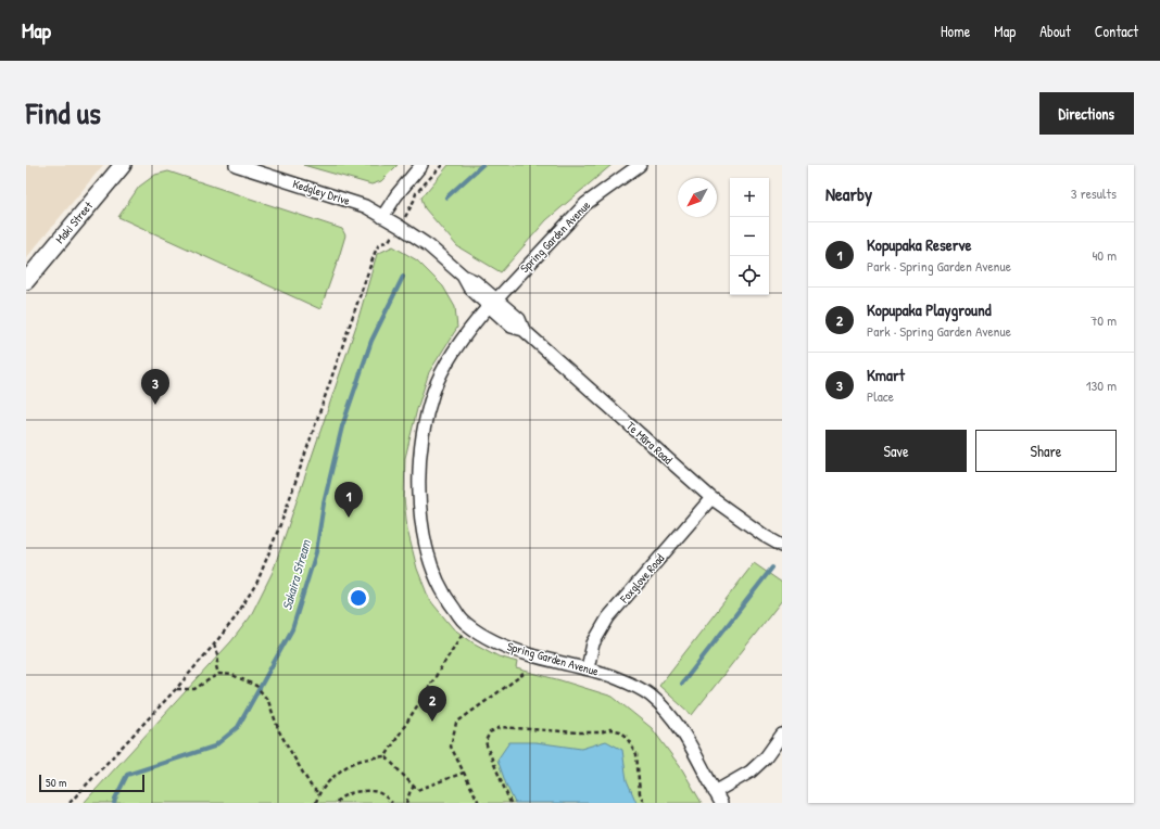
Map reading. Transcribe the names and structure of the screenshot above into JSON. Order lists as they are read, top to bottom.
{
  "streets": {
    "street": [
      "Kedgley Drive",
      "Maki Street",
      "Spring Garden Avenue",
      "Te Māra Road",
      "Foxglove Road"
    ]
  },
  "crossings": [
    ["Kedgley Drive", "Te Māra Road"],
    ["Spring Garden Avenue", "Te Māra Road"],
    ["Spring Garden Avenue", "Foxglove Road"],
    ["Te Māra Road", "Foxglove Road"]
  ],
  "water": ["Sakaira Stream"],
  "scale_bar": "50 m",
  "north": "bottom left",
  "page": {
    "header": "Map",
    "nav": [
      "Home",
      "Map",
      "About",
      "Contact"
    ],
    "title": "Find us",
    "buttons": [
      "Directions",
      ["Save", "Share"]
    ],
    "heading": ["Nearby", "3 results"],
    "map_buttons": ["+", "−"],
    "list": [
      {
        "mark": "1",
        "name": "Kopupaka Reserve",
        "note": "Park · Spring Garden Avenue",
        "value": "40 m"
      },
      {
        "mark": "2",
        "name": "Kopupaka Playground",
        "note": "Park · Spring Garden Avenue",
        "value": "70 m"
      },
      {
        "mark": "3",
        "name": "Kmart",
        "note": "Place",
        "value": "130 m"
      }
    ],
    "pins": ["3", "1", "2"],
    "scale": "50 m"
  }
}
